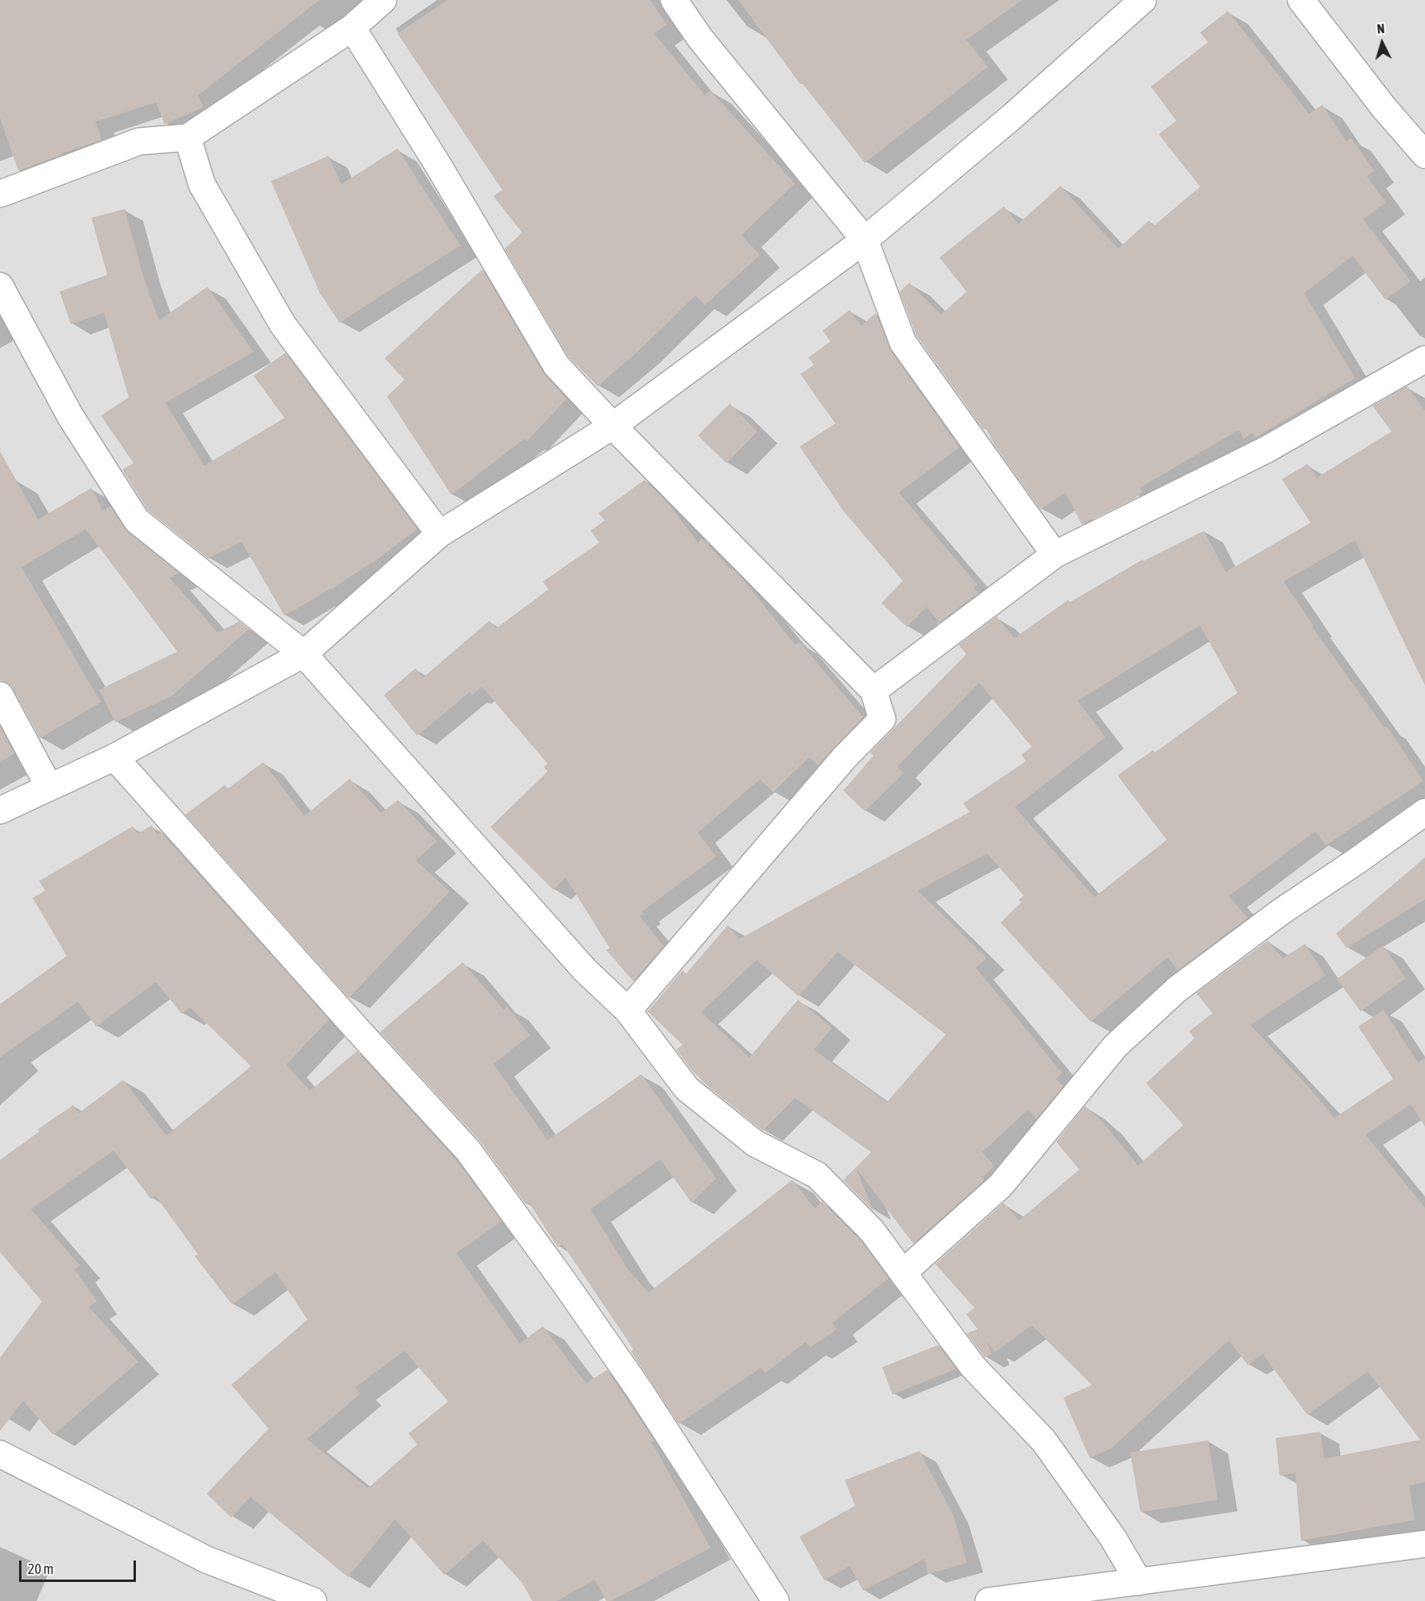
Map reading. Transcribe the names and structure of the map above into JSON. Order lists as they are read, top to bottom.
{
  "scale_bar": "20 m",
  "north": "top"
}
